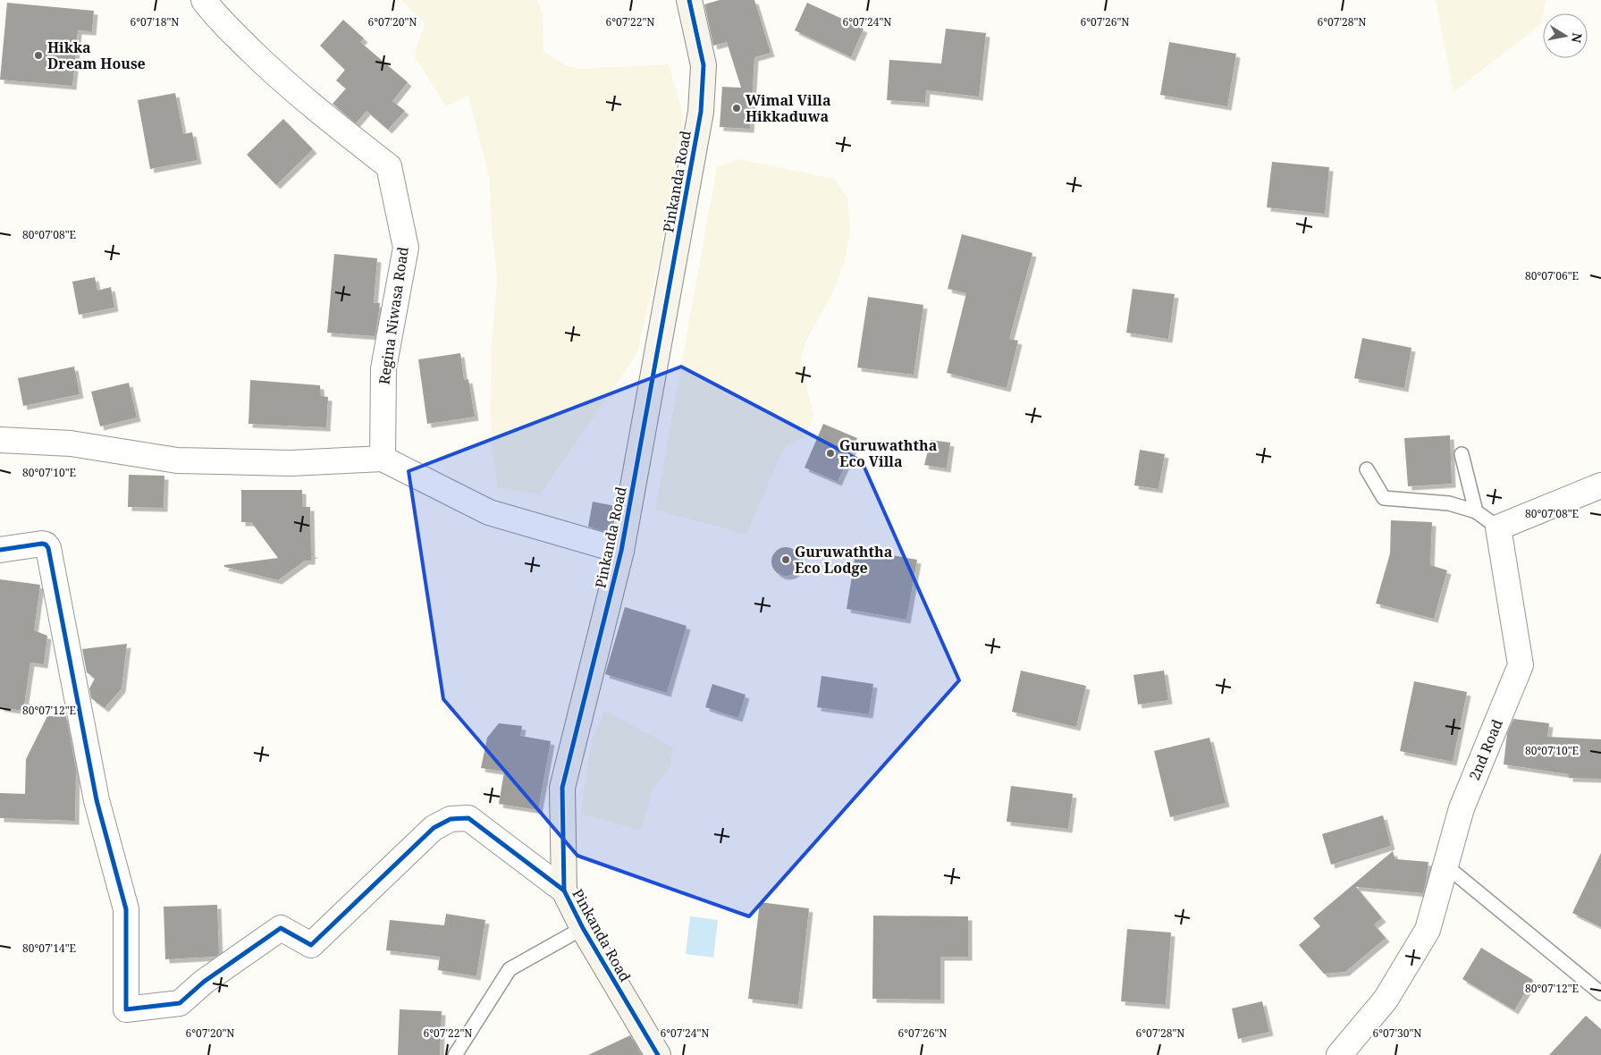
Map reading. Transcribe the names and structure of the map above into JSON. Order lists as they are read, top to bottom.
{
  "streets": {
    "street": ["Pinkanda Road", "Regina Niwasa Road", "2nd Road"]
  },
  "places": [
    "Hikka Dream House",
    "Wimal Villa Hikkaduwa",
    "Guruwaththa Eco Villa",
    "Guruwaththa Eco Lodge"
  ],
  "north": "right",
  "coordinates": [
    "6°07'20\"N",
    "6°07'22\"N",
    "6°07'24\"N",
    "6°07'26\"N",
    "6°07'18\"N",
    "6°07'28\"N",
    "80°07'08\"E",
    "80°07'06\"E",
    "80°07'10\"E",
    "80°07'12\"E",
    "80°07'14\"E",
    "6°07'30\"N"
  ]
}
